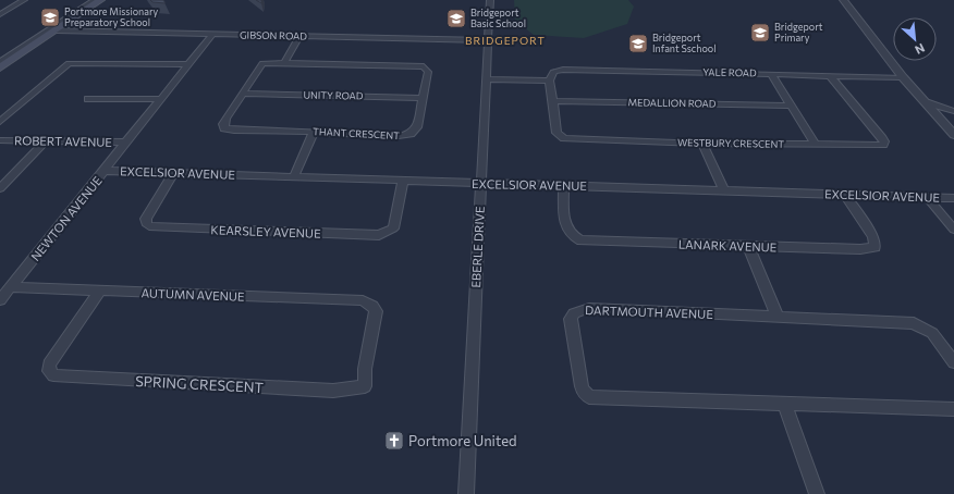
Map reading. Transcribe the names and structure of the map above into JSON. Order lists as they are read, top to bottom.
{
  "streets": {
    "street": [
      "GIBSON ROAD",
      "YALE ROAD",
      "UNITY ROAD",
      "MEDALLION ROAD",
      "THANT CRESCENT",
      "ROBERT AVENUE",
      "WESTBURY CRESCENT",
      "EXCELSIOR AVENUE",
      "NEWTON AVENUE",
      "KEARSLEY AVENUE",
      "LANARK AVENUE",
      "EBERLE DRIVE",
      "AUTUMN AVENUE",
      "DARTMOUTH AVENUE",
      "SPRING CRESCENT"
    ]
  },
  "crossings": [
    ["GIBSON ROAD", "NEWTON AVENUE"],
    ["GIBSON ROAD", "EBERLE DRIVE"],
    ["YALE ROAD", "WESTBURY CRESCENT"],
    ["UNITY ROAD", "THANT CRESCENT"],
    ["MEDALLION ROAD", "WESTBURY CRESCENT"],
    ["ROBERT AVENUE", "NEWTON AVENUE"],
    ["EXCELSIOR AVENUE", "NEWTON AVENUE"],
    ["EXCELSIOR AVENUE", "KEARSLEY AVENUE"],
    ["EXCELSIOR AVENUE", "LANARK AVENUE"],
    ["EXCELSIOR AVENUE", "EBERLE DRIVE"],
    ["NEWTON AVENUE", "AUTUMN AVENUE"],
    ["AUTUMN AVENUE", "SPRING CRESCENT"]
  ],
  "districts": ["BRIDGEPORT"],
  "places": {
    "school or university": [
      "Portmore Missionary Preparatory School",
      "Bridgeport Basic School",
      "Bridgeport Primary",
      "Bridgeport Infant Sschool"
    ],
    "church": ["Portmore United"]
  },
  "north": "bottom right"
}
